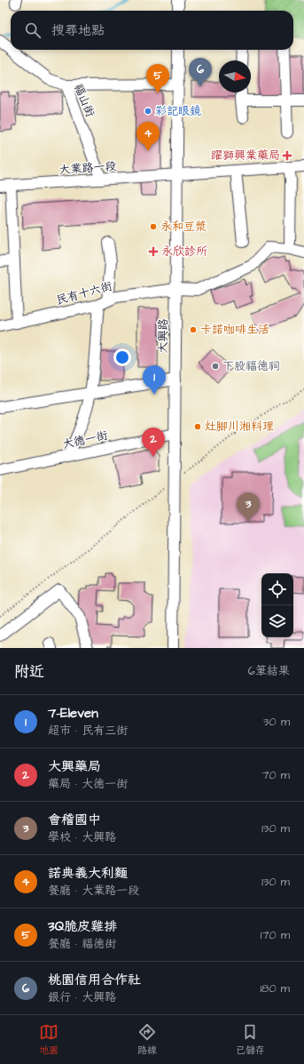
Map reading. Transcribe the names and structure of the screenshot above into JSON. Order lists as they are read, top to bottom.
{
  "streets": {
    "street": [
      "福山街",
      "大業路一段",
      "民有十六街",
      "大興路",
      "大德一街"
    ]
  },
  "crossings": [
    ["福山街", "大業路一段"],
    ["大業路一段", "大興路"],
    ["民有十六街", "大興路"],
    ["大興路", "大德一街"]
  ],
  "places": {
    "other": [
      "彩記眼鏡",
      "永和豆漿",
      "卡諾咖啡生活",
      "下股福德祠",
      "灶腳川湘料理"
    ],
    "health": ["躍獅興業藥局", "永欣診所"]
  },
  "north": "right",
  "page": {
    "search": "搜尋地點",
    "pins": [
      "6",
      "5",
      "4",
      "1",
      "2",
      "3"
    ],
    "heading": ["附近", "6筆結果"],
    "list": [
      {
        "mark": "1",
        "name": "7-Eleven",
        "note": "超市 · 民有三街",
        "value": "30 m"
      },
      {
        "mark": "2",
        "name": "大興藥局",
        "note": "藥局 · 大德一街",
        "value": "70 m"
      },
      {
        "mark": "3",
        "name": "會稽國中",
        "note": "學校 · 大興路",
        "value": "130 m"
      },
      {
        "mark": "4",
        "name": "諾典義大利麵",
        "note": "餐廳 · 大業路一段",
        "value": "130 m"
      },
      {
        "mark": "5",
        "name": "3Q脆皮雞排",
        "note": "餐廳 · 福德街",
        "value": "170 m"
      },
      {
        "mark": "6",
        "name": "桃園信用合作社",
        "note": "銀行 · 大興路",
        "value": "180 m"
      }
    ],
    "nav": ["地圖", "路線", "已儲存"]
  }
}
